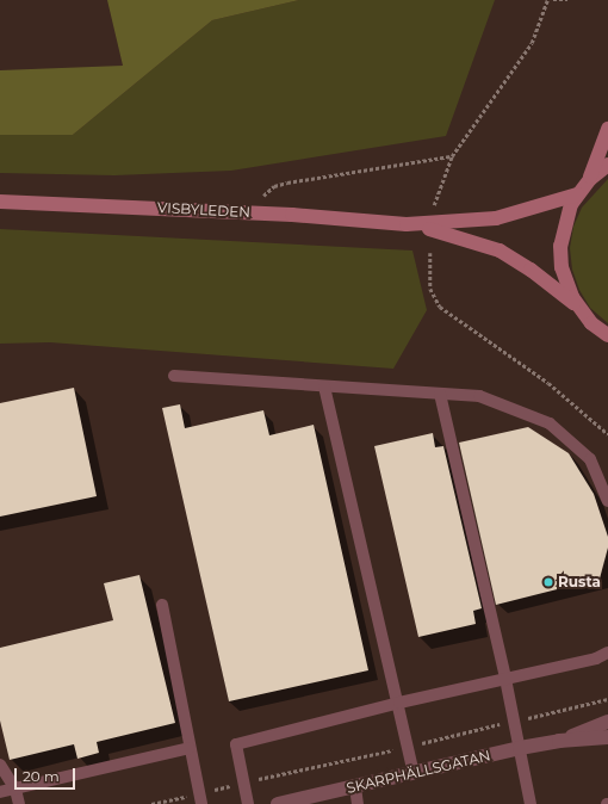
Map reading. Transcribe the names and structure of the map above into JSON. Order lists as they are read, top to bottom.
{
  "streets": {
    "main road": ["VISBYLEDEN"],
    "street": ["SKARPHÄLLSGATAN"]
  },
  "places": ["Rusta"],
  "scale_bar": "20 m"
}
